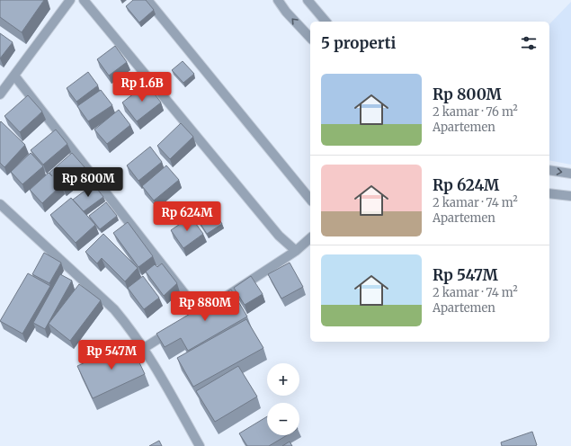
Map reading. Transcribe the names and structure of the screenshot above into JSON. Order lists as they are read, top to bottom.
{
  "page": {
    "heading": "5 properti",
    "list": [
      {
        "name": "Rp 800M",
        "note": "2 kamar · 76 m² · Apartemen"
      },
      {
        "name": "Rp 624M",
        "note": "2 kamar · 74 m² · Apartemen"
      },
      {
        "name": "Rp 547M",
        "note": "2 kamar · 74 m² · Apartemen"
      }
    ],
    "price": [
      "Rp 1.6B",
      "Rp 800M",
      "Rp 624M",
      "Rp 880M",
      "Rp 547M"
    ],
    "map_buttons": ["+", "−"]
  }
}
